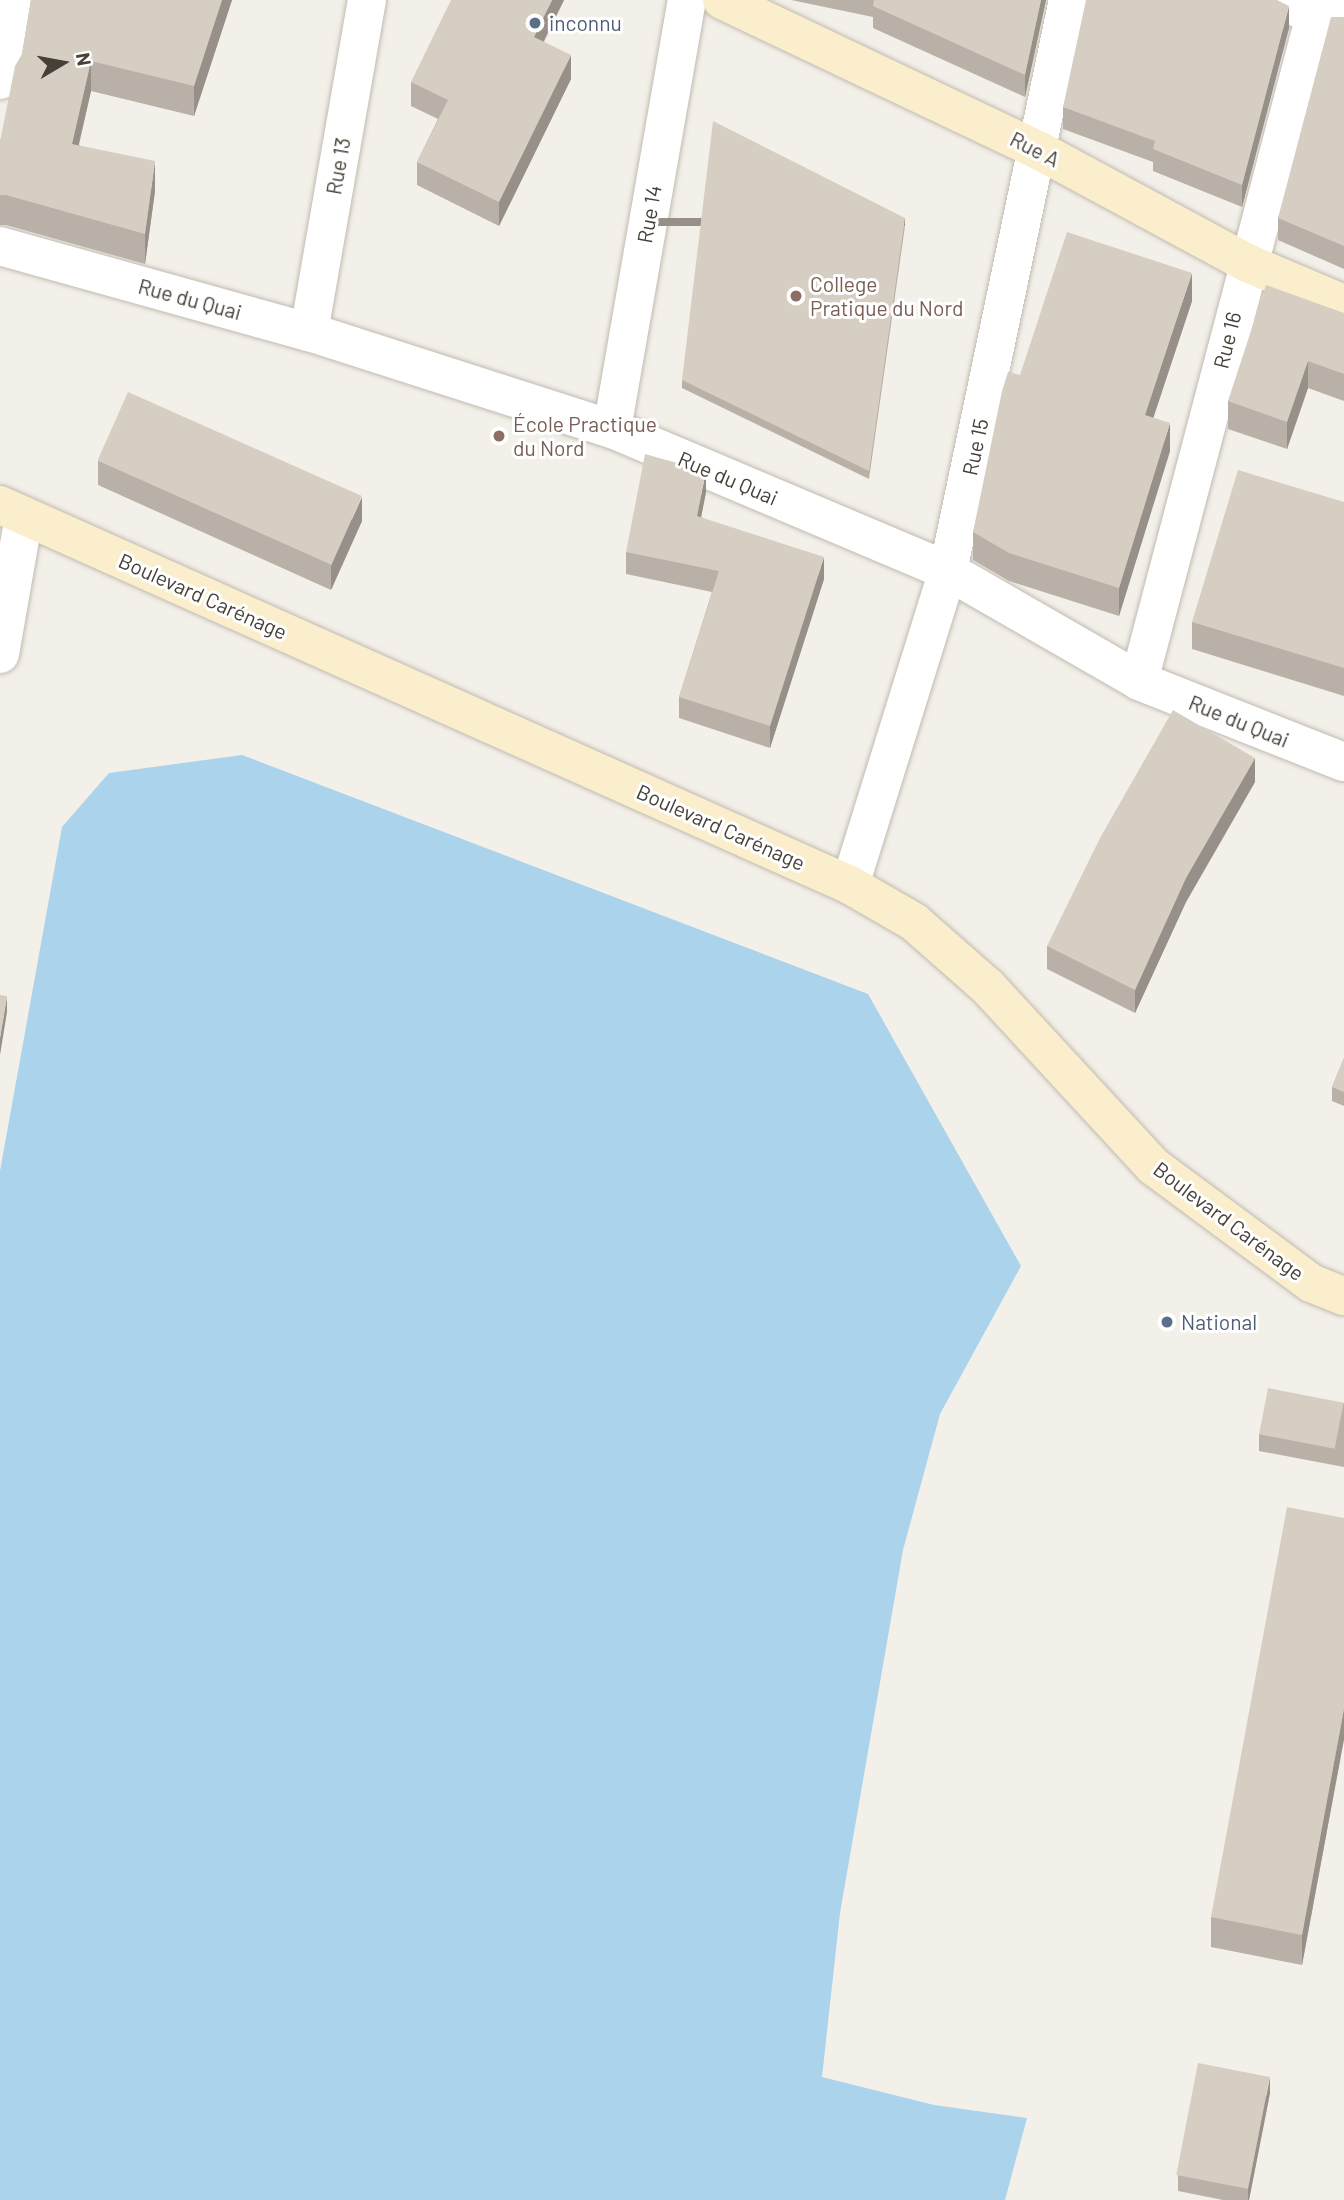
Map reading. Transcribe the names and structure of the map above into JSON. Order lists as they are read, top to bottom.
{
  "streets": {
    "street": [
      "Rue A",
      "Rue 13",
      "Rue 14",
      "Rue du Quai",
      "Rue 16",
      "Rue 15",
      "Boulevard Carénage"
    ]
  },
  "crossings": [
    ["Rue A", "Rue 16"],
    ["Rue A", "Rue 15"],
    ["Rue 13", "Rue du Quai"],
    ["Rue 14", "Rue du Quai"],
    ["Rue du Quai", "Rue 16"],
    ["Rue du Quai", "Rue 15"],
    ["Rue 15", "Boulevard Carénage"]
  ],
  "places": [
    "inconnu",
    "College Pratique du Nord",
    "École Practique du Nord",
    "National"
  ],
  "north": "right"
}
